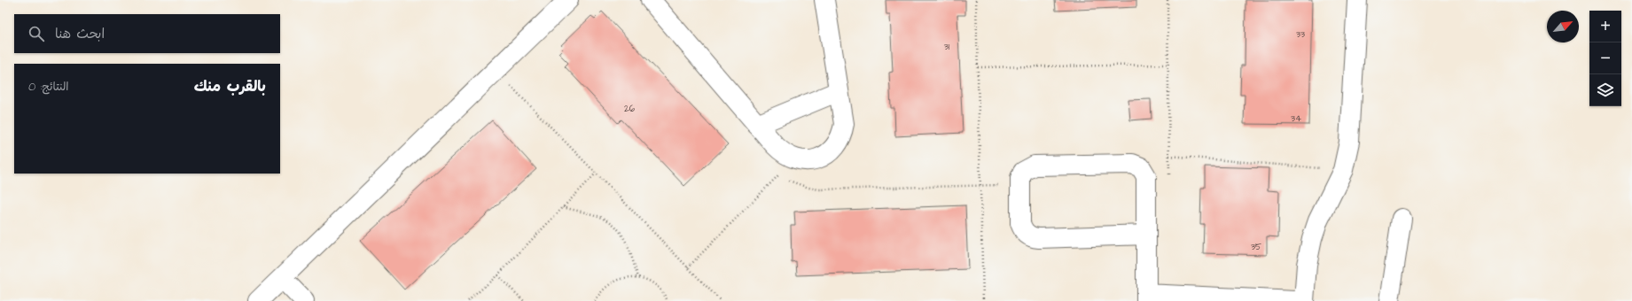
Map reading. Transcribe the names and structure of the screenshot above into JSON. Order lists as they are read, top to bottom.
{
  "house_numbers": [
    "33",
    "31",
    "26",
    "34",
    "35"
  ],
  "north": "top right",
  "page": {
    "map_buttons": ["+", "−"],
    "search": "ابحث هنا",
    "heading": ["بالقرب منك", "النتائج: 0"]
  }
}
